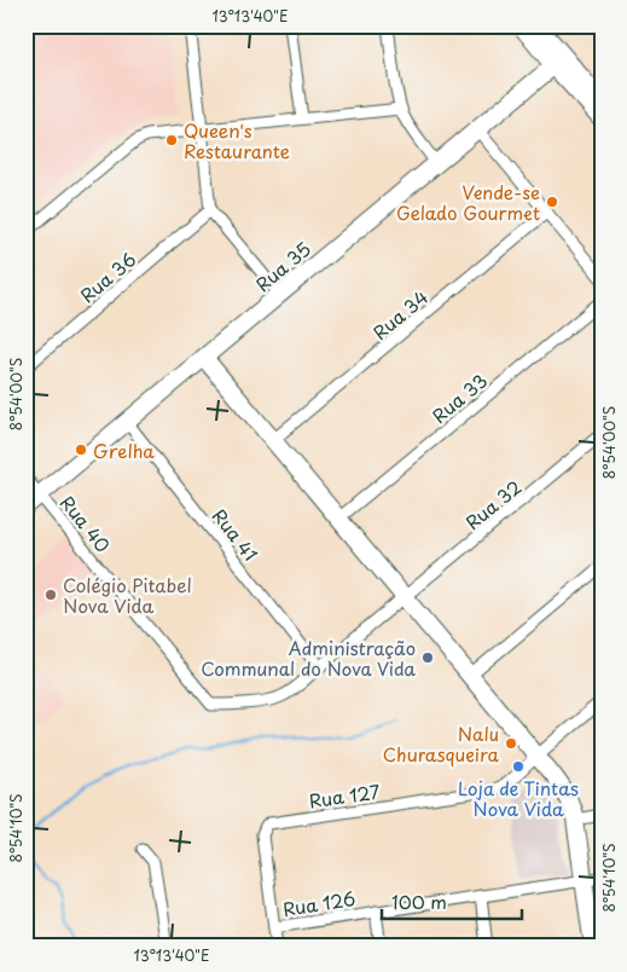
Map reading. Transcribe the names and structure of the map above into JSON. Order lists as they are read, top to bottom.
{
  "streets": {
    "street": [
      "Rua 35",
      "Rua 36",
      "Rua 34",
      "Rua 33",
      "Rua 32",
      "Rua 40",
      "Rua 41",
      "Rua 127",
      "Rua 126"
    ]
  },
  "crossings": [
    ["Rua 35", "Rua 40"],
    ["Rua 35", "Rua 41"],
    ["Rua 32", "Rua 40"],
    ["Rua 32", "Rua 41"],
    ["Rua 127", "Rua 126"]
  ],
  "places": [
    "Queen's Restaurante",
    "Vende-se Gelado Gourmet",
    "Grelha",
    "Colégio Pitabel Nova Vida",
    "Administração Communal do Nova Vida",
    "Nalu Churasqueira",
    "Loja de Tintas Nova Vida"
  ],
  "scale_bar": "100 m",
  "coordinates": ["13°13'40\"E", "8°54'00\"S", "8°54'10\"S"]
}
